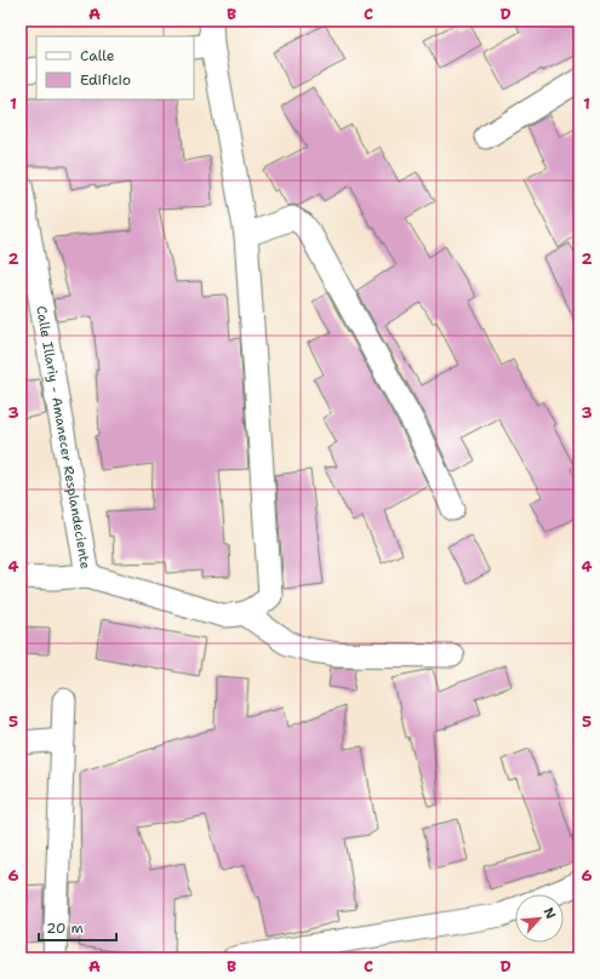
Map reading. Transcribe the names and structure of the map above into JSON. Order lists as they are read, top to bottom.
{
  "streets": {
    "street": ["Calle Illariy - Amanecer Resplandeciente"]
  },
  "legend": ["Calle", "Edificio"],
  "scale_bar": "20 m",
  "north": "top right",
  "grid": {
    "columns": [
      "A",
      "B",
      "C",
      "D"
    ],
    "rows": [
      "1",
      "2",
      "3",
      "4",
      "5",
      "6"
    ]
  }
}
